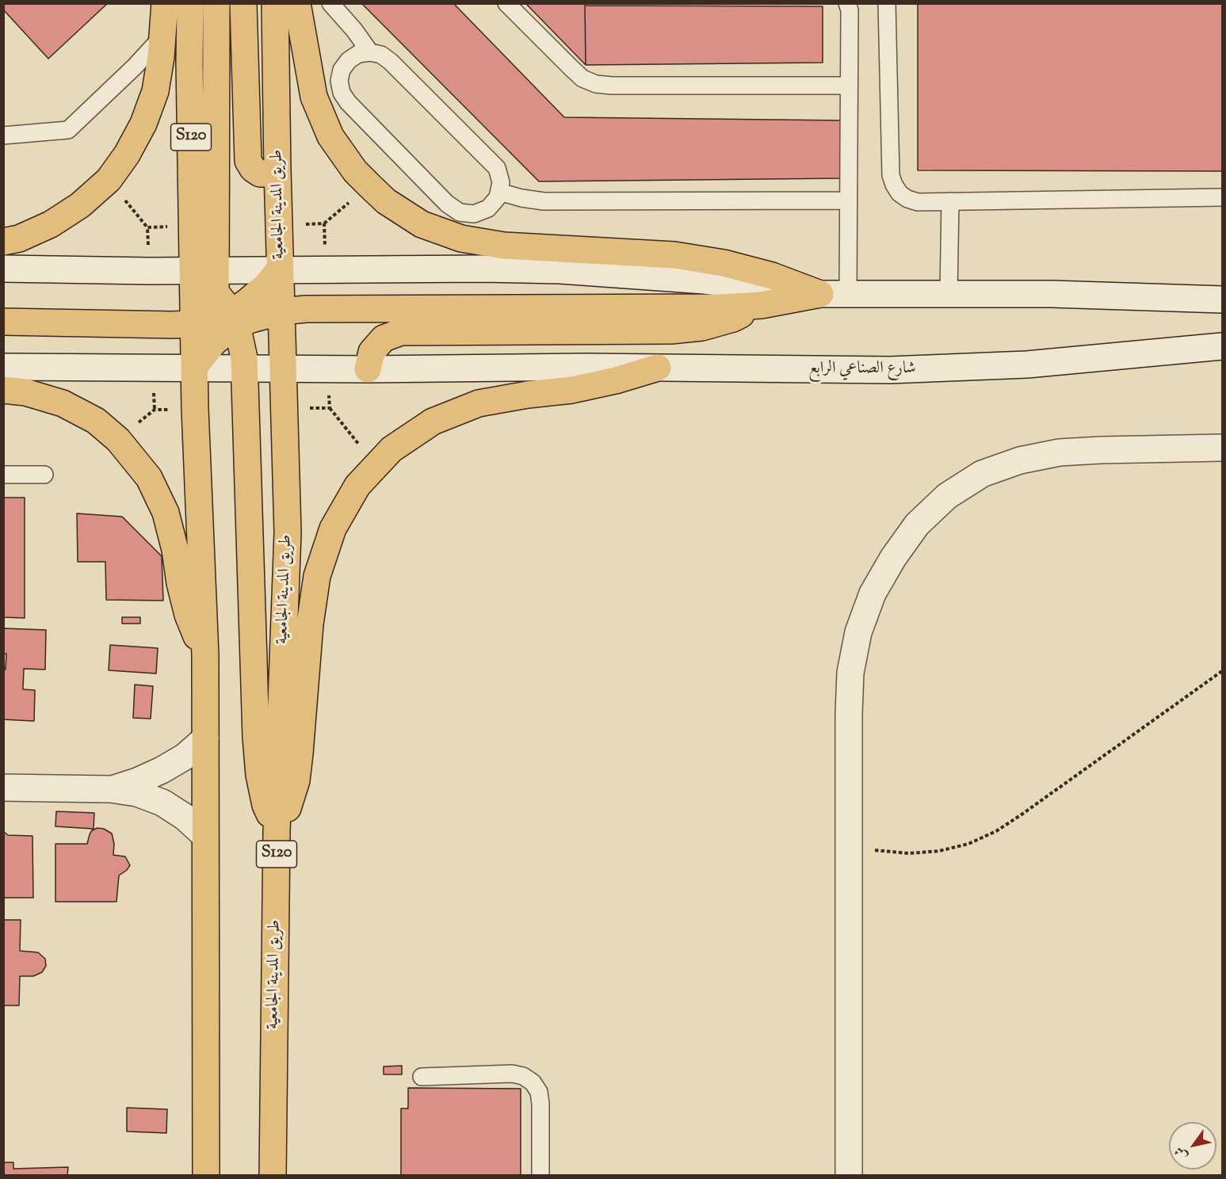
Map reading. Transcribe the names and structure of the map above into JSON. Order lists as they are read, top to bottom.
{
  "streets": {
    "main road": ["S120", "طريق المدينة الجامعية", "شارع الصناعي الرابع"]
  },
  "crossings": [
    ["طريق المدينة الجامعية", "شارع الصناعي الرابع"]
  ],
  "north": "bottom left"
}
